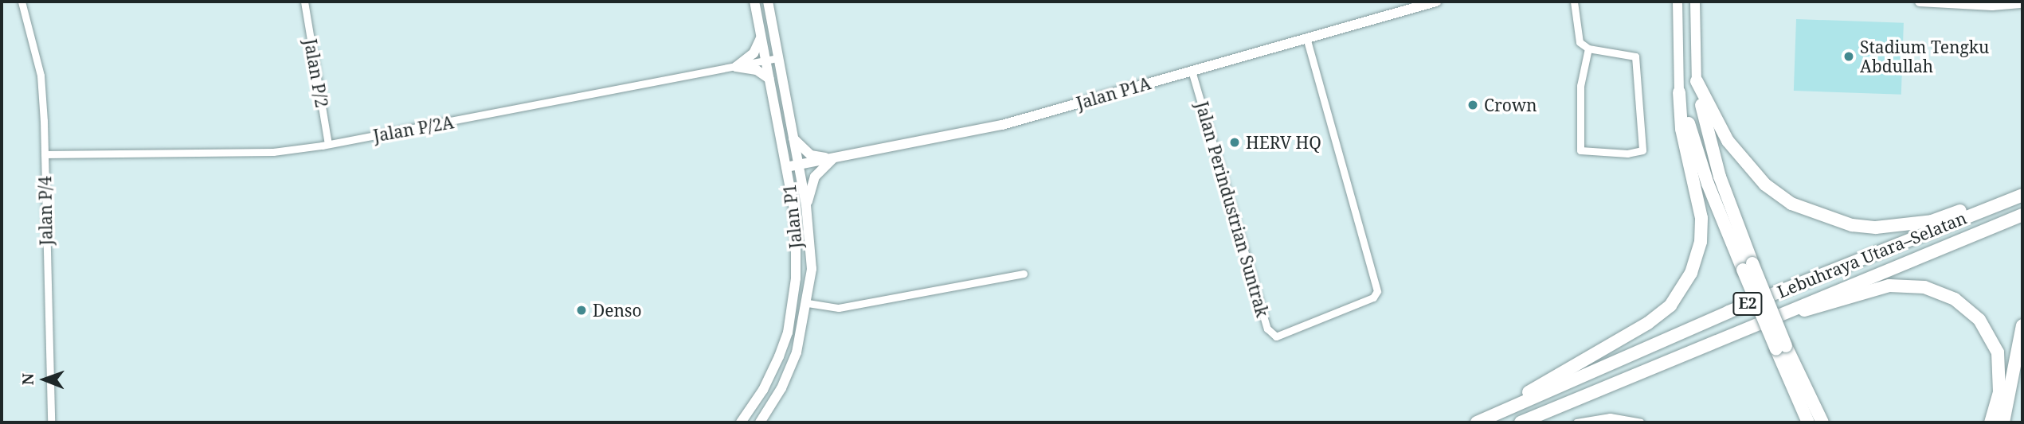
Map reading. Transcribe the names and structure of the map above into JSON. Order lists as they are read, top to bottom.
{
  "streets": {
    "highway": ["Lebuhraya Utara–Selatan", "E2"],
    "main road": ["Jalan P1A", "Jalan P1"],
    "street": [
      "Jalan P/2",
      "Jalan P/2A",
      "Jalan Perindustrian Suntrak",
      "Jalan P/4"
    ]
  },
  "crossings": [
    ["Jalan P/2", "Jalan P/2A"],
    ["Jalan P1A", "Jalan Perindustrian Suntrak"],
    ["Jalan P1A", "Jalan P1"],
    ["Jalan P/2A", "Jalan P/4"],
    ["Jalan P/2A", "Jalan P1"]
  ],
  "places": [
    "Stadium Tengku Abdullah",
    "Crown",
    "HERV HQ",
    "Denso"
  ],
  "north": "left"
}
